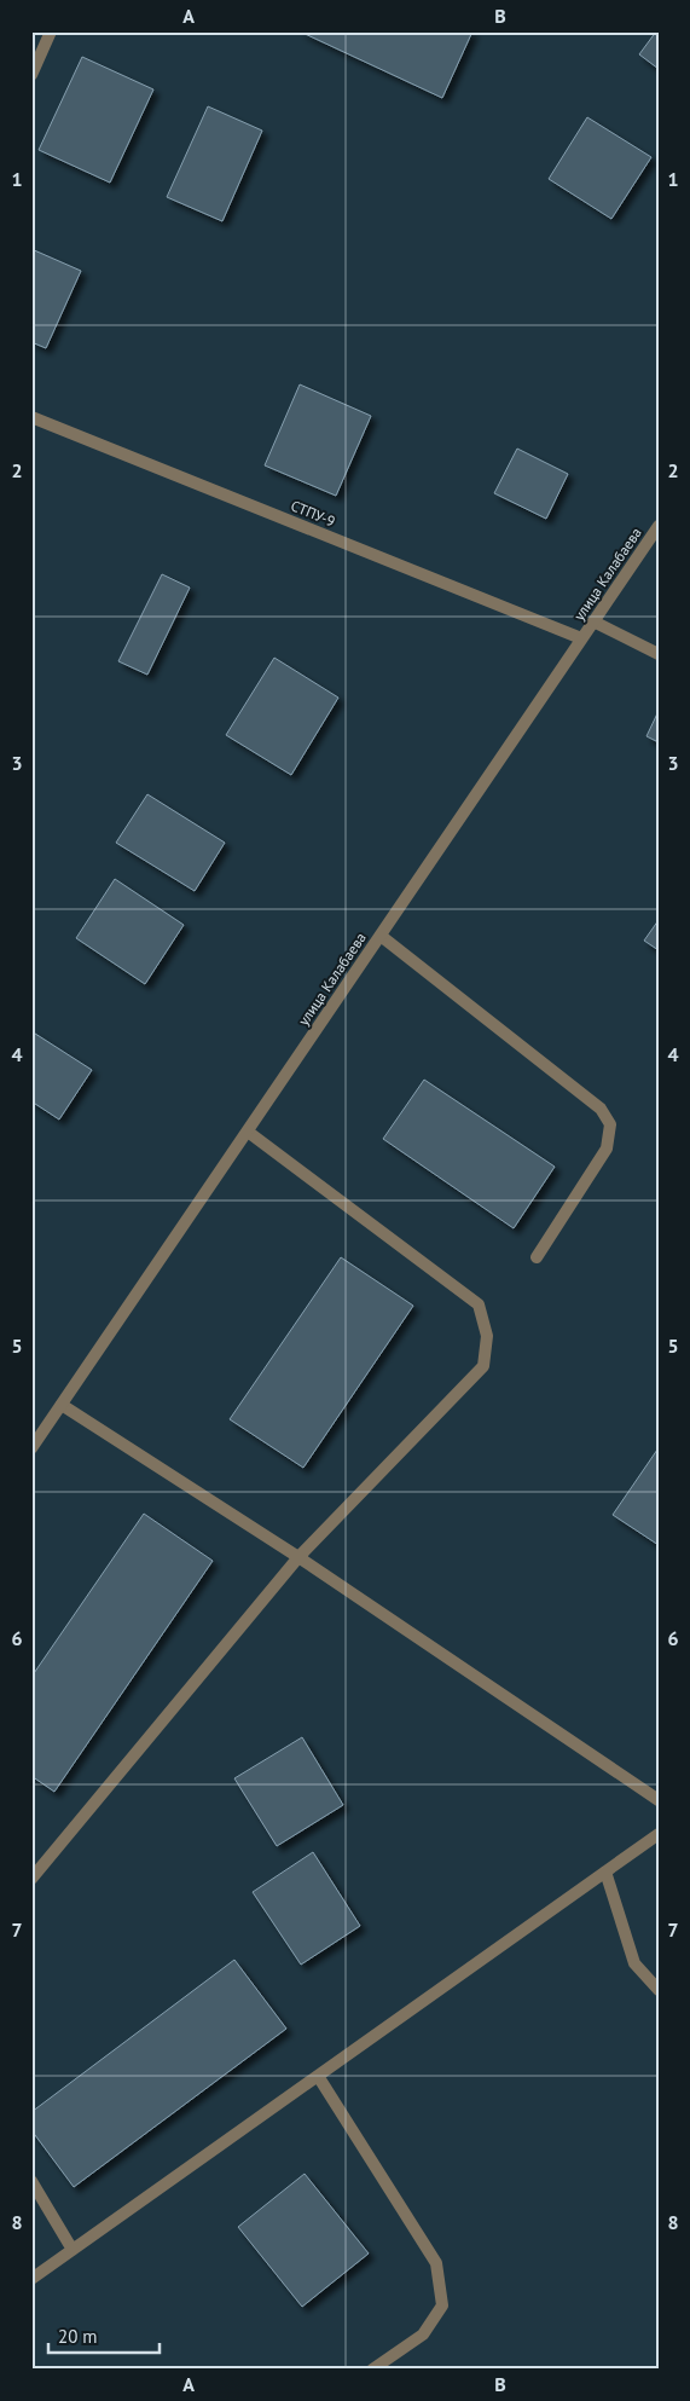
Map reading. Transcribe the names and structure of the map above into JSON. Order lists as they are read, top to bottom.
{
  "streets": {
    "street": ["СТПУ-9", "улица Калабаева"]
  },
  "crossings": [
    ["СТПУ-9", "улица Калабаева"]
  ],
  "scale_bar": "20 m",
  "grid": {
    "columns": ["A", "B"],
    "rows": [
      "1",
      "2",
      "3",
      "4",
      "5",
      "6",
      "7",
      "8"
    ]
  }
}
